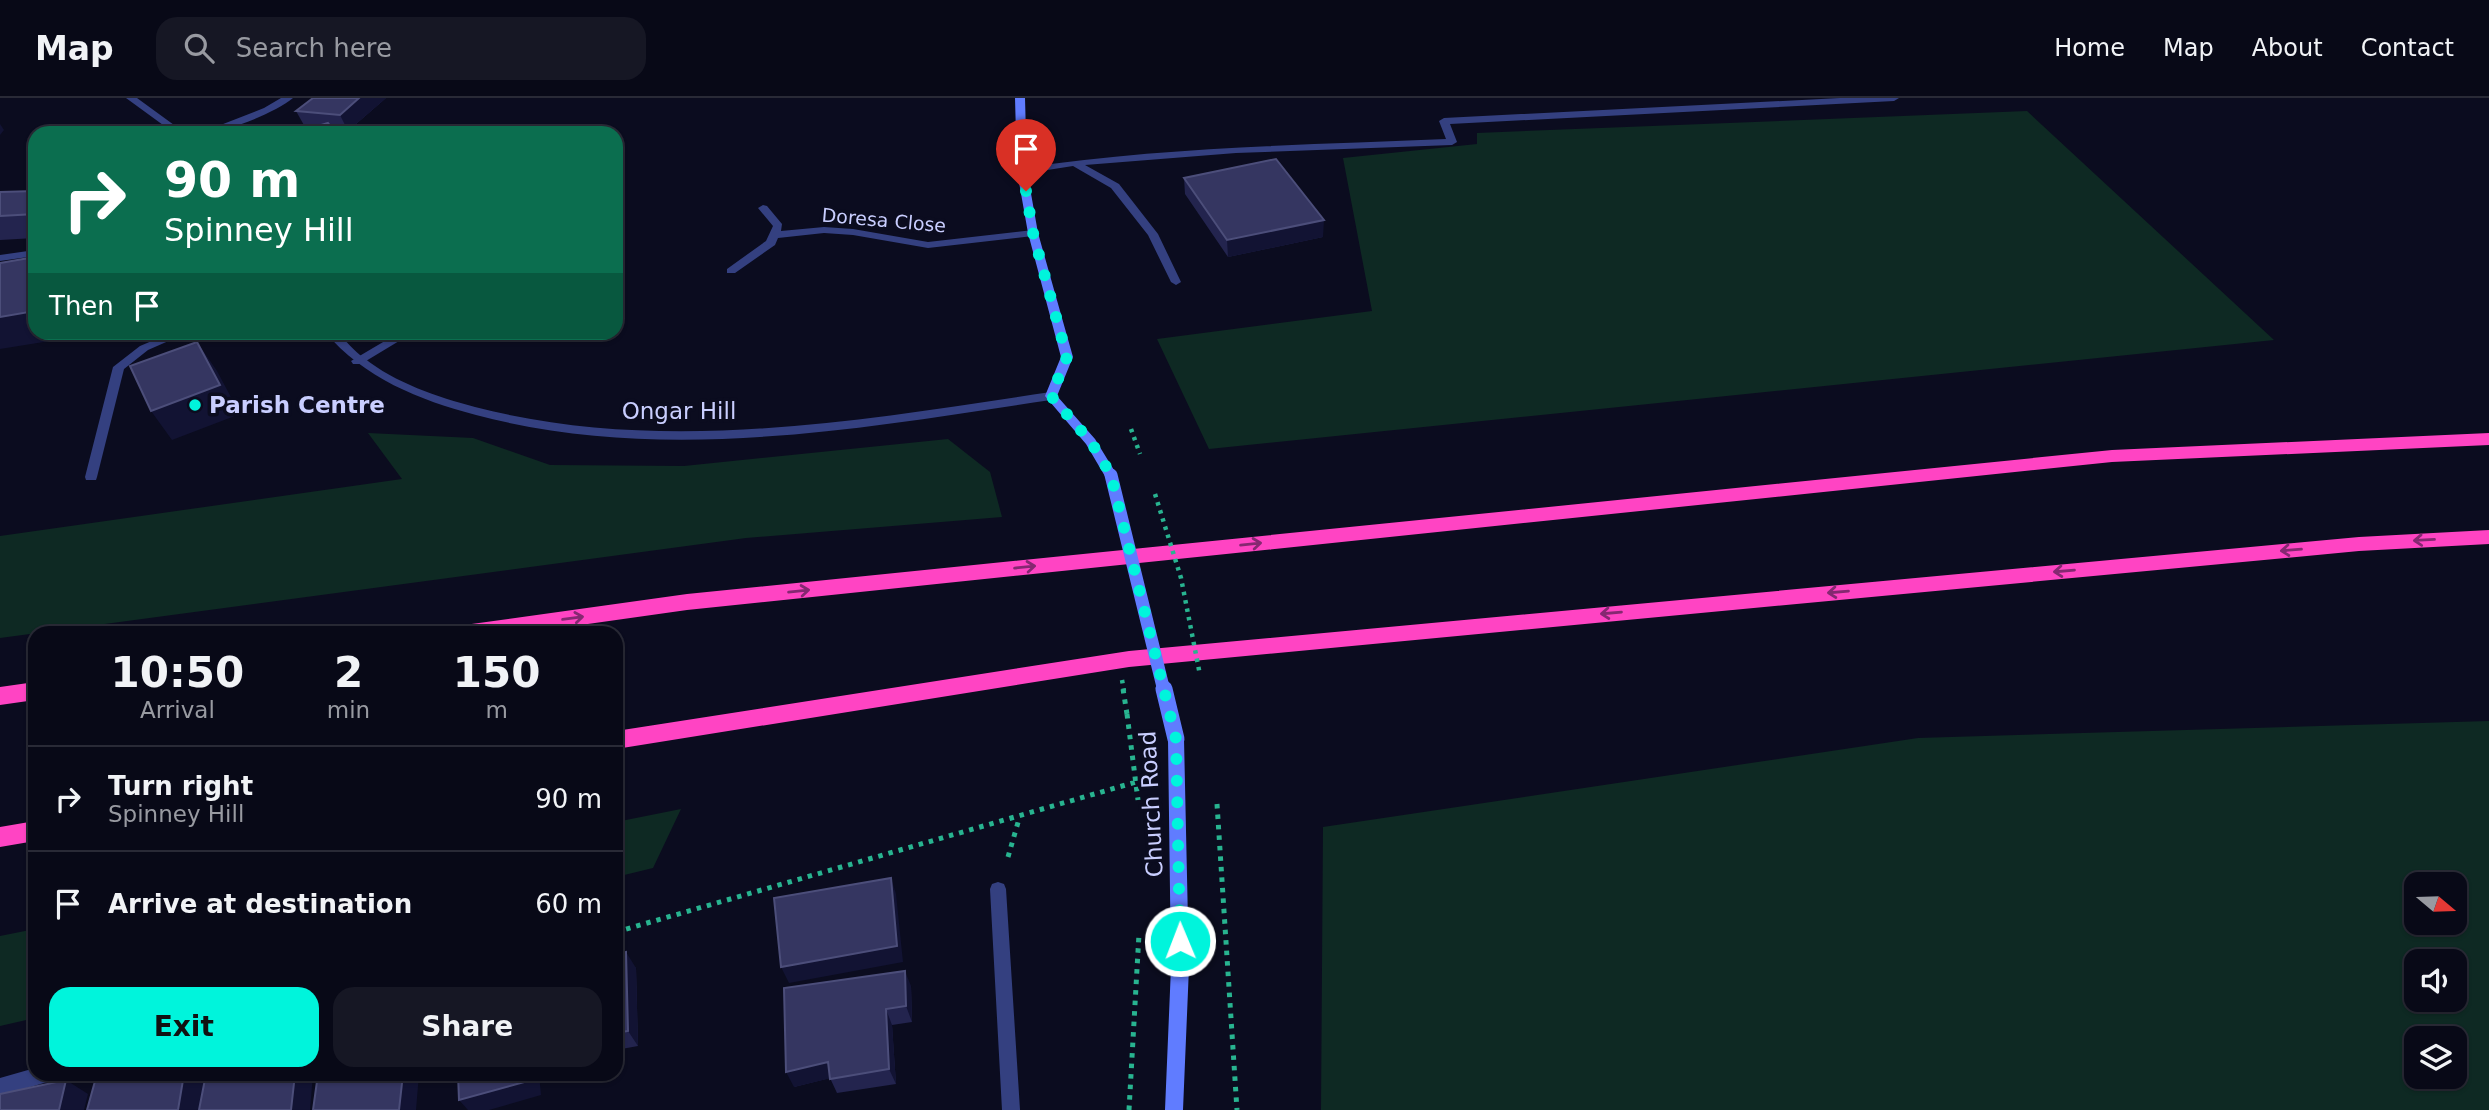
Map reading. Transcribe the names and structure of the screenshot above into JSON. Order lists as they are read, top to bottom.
{
  "streets": {
    "main road": ["Church Road"],
    "street": ["Doresa Close", "Ongar Hill"]
  },
  "crossings": [
    ["Ongar Hill", "Church Road"]
  ],
  "places": ["Parish Centre"],
  "north": "right",
  "page": {
    "header": "Map",
    "search": "Search here",
    "nav": [
      "Home",
      "Map",
      "About",
      "Contact"
    ],
    "turn": ["90 m", "Spinney Hill"],
    "then": "Then",
    "eta": [
      "10:50",
      "Arrival",
      "2",
      "min",
      "150",
      "m"
    ],
    "list": [
      {
        "name": "Turn right",
        "note": "Spinney Hill",
        "value": "90 m"
      },
      {
        "name": "Arrive at destination",
        "value": "60 m"
      }
    ],
    "buttons": ["Exit", "Share"]
  }
}
